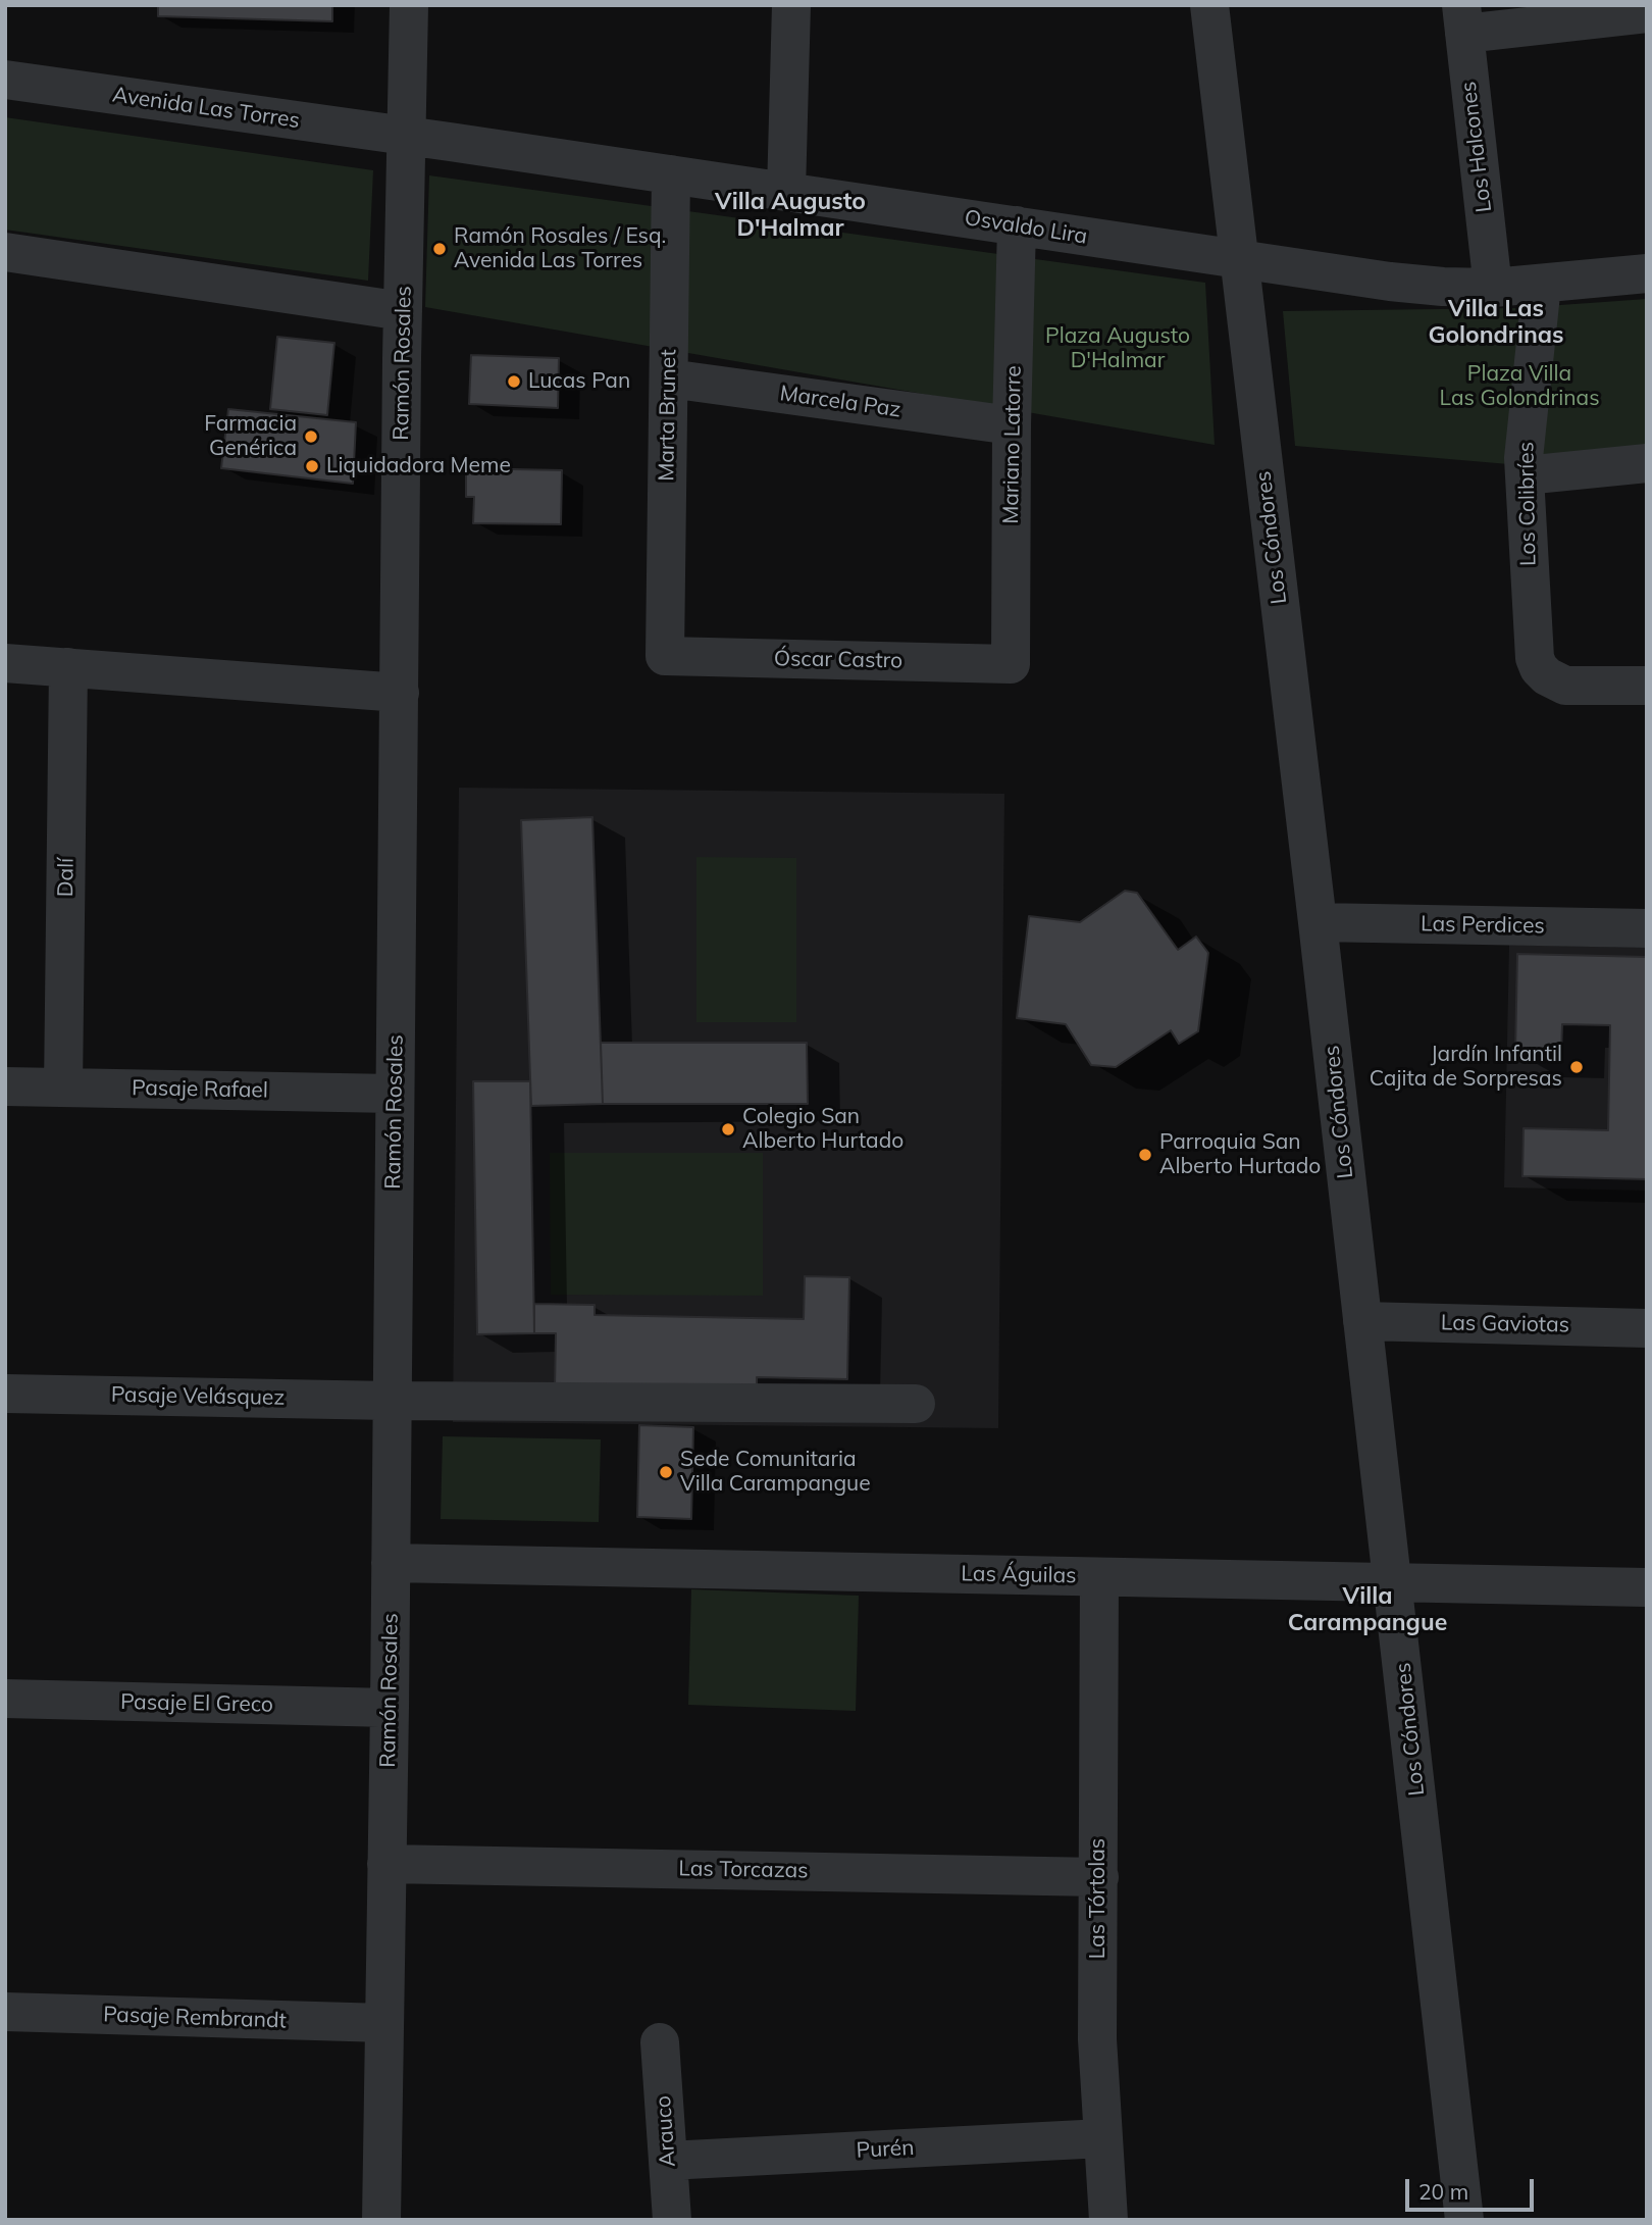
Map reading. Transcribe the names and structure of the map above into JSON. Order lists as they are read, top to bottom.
{
  "streets": {
    "street": [
      "Avenida Las Torres",
      "Los Halcones",
      "Osvaldo Lira",
      "Ramón Rosales",
      "Marcela Paz",
      "Marta Brunet",
      "Mariano Latorre",
      "Los Colibríes",
      "Los Cóndores",
      "Óscar Castro",
      "Dalí",
      "Las Perdices",
      "Pasaje Rafael",
      "Las Gaviotas",
      "Pasaje Velásquez",
      "Las Águilas",
      "Pasaje El Greco",
      "Las Torcazas",
      "Las Tórtolas",
      "Pasaje Rembrandt",
      "Arauco",
      "Purén"
    ]
  },
  "crossings": [
    ["Avenida Las Torres", "Osvaldo Lira"],
    ["Avenida Las Torres", "Ramón Rosales"],
    ["Los Halcones", "Osvaldo Lira"],
    ["Osvaldo Lira", "Ramón Rosales"],
    ["Osvaldo Lira", "Marta Brunet"],
    ["Osvaldo Lira", "Mariano Latorre"],
    ["Osvaldo Lira", "Los Colibríes"],
    ["Osvaldo Lira", "Los Cóndores"],
    ["Ramón Rosales", "Pasaje Rafael"],
    ["Ramón Rosales", "Pasaje Velásquez"],
    ["Ramón Rosales", "Las Águilas"],
    ["Ramón Rosales", "Pasaje El Greco"],
    ["Ramón Rosales", "Las Torcazas"],
    ["Ramón Rosales", "Pasaje Rembrandt"],
    ["Marcela Paz", "Marta Brunet"],
    ["Marcela Paz", "Mariano Latorre"],
    ["Marta Brunet", "Óscar Castro"],
    ["Mariano Latorre", "Óscar Castro"],
    ["Los Cóndores", "Las Perdices"],
    ["Los Cóndores", "Las Gaviotas"],
    ["Los Cóndores", "Las Águilas"],
    ["Dalí", "Pasaje Rafael"],
    ["Las Águilas", "Las Tórtolas"],
    ["Las Torcazas", "Las Tórtolas"],
    ["Las Tórtolas", "Purén"],
    ["Arauco", "Purén"]
  ],
  "districts": ["Villa Augusto D'Halmar", "Villa Las Golondrinas", "Villa Carampangue"],
  "parks": ["Plaza Augusto D'Halmar", "Plaza Villa Las Golondrinas"],
  "places": [
    "Ramón Rosales / Esq. Avenida Las Torres",
    "Lucas Pan",
    "Farmacia Genérica",
    "Liquidadora Meme",
    "Jardín Infantil Cajita de Sorpresas",
    "Colegio San Alberto Hurtado",
    "Parroquia San Alberto Hurtado",
    "Sede Comunitaria Villa Carampangue"
  ],
  "scale_bar": "20 m"
}
